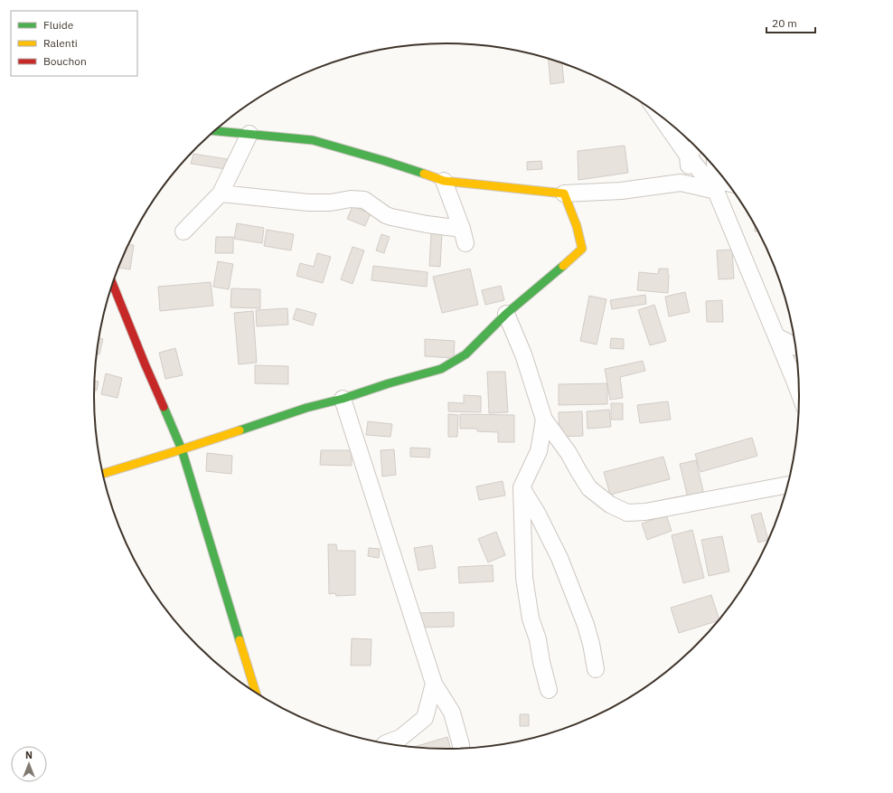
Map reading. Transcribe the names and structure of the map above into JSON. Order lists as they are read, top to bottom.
{
  "legend": ["Fluide", "Ralenti", "Bouchon"],
  "scale_bar": "20 m",
  "north": "top"
}
